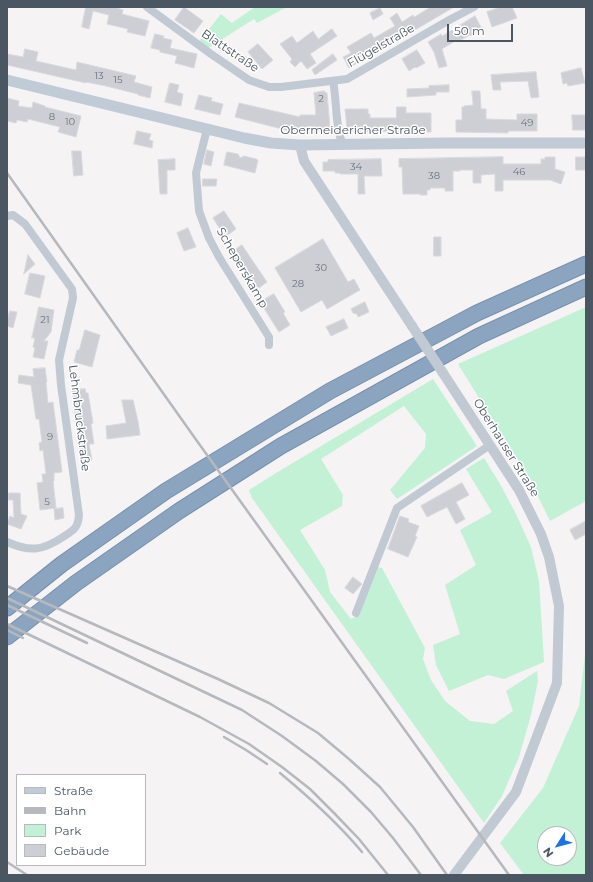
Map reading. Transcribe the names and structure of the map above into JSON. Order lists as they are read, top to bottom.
{
  "streets": {
    "main road": ["Obermeidericher Straße"],
    "street": [
      "Flügelstraße",
      "Blattstraße",
      "Scheperskamp",
      "Lehmbruckstraße",
      "Oberhauser Straße"
    ]
  },
  "crossings": [
    ["Flügelstraße", "Blattstraße"],
    ["Obermeidericher Straße", "Scheperskamp"],
    ["Obermeidericher Straße", "Oberhauser Straße"]
  ],
  "house_numbers": [
    "13",
    "15",
    "2",
    "8",
    "10",
    "49",
    "34",
    "46",
    "38",
    "30",
    "28",
    "21",
    "9",
    "5"
  ],
  "legend": [
    "Straße",
    "Bahn",
    "Park",
    "Gebäude"
  ],
  "scale_bar": "50 m",
  "north": "bottom left"
}
